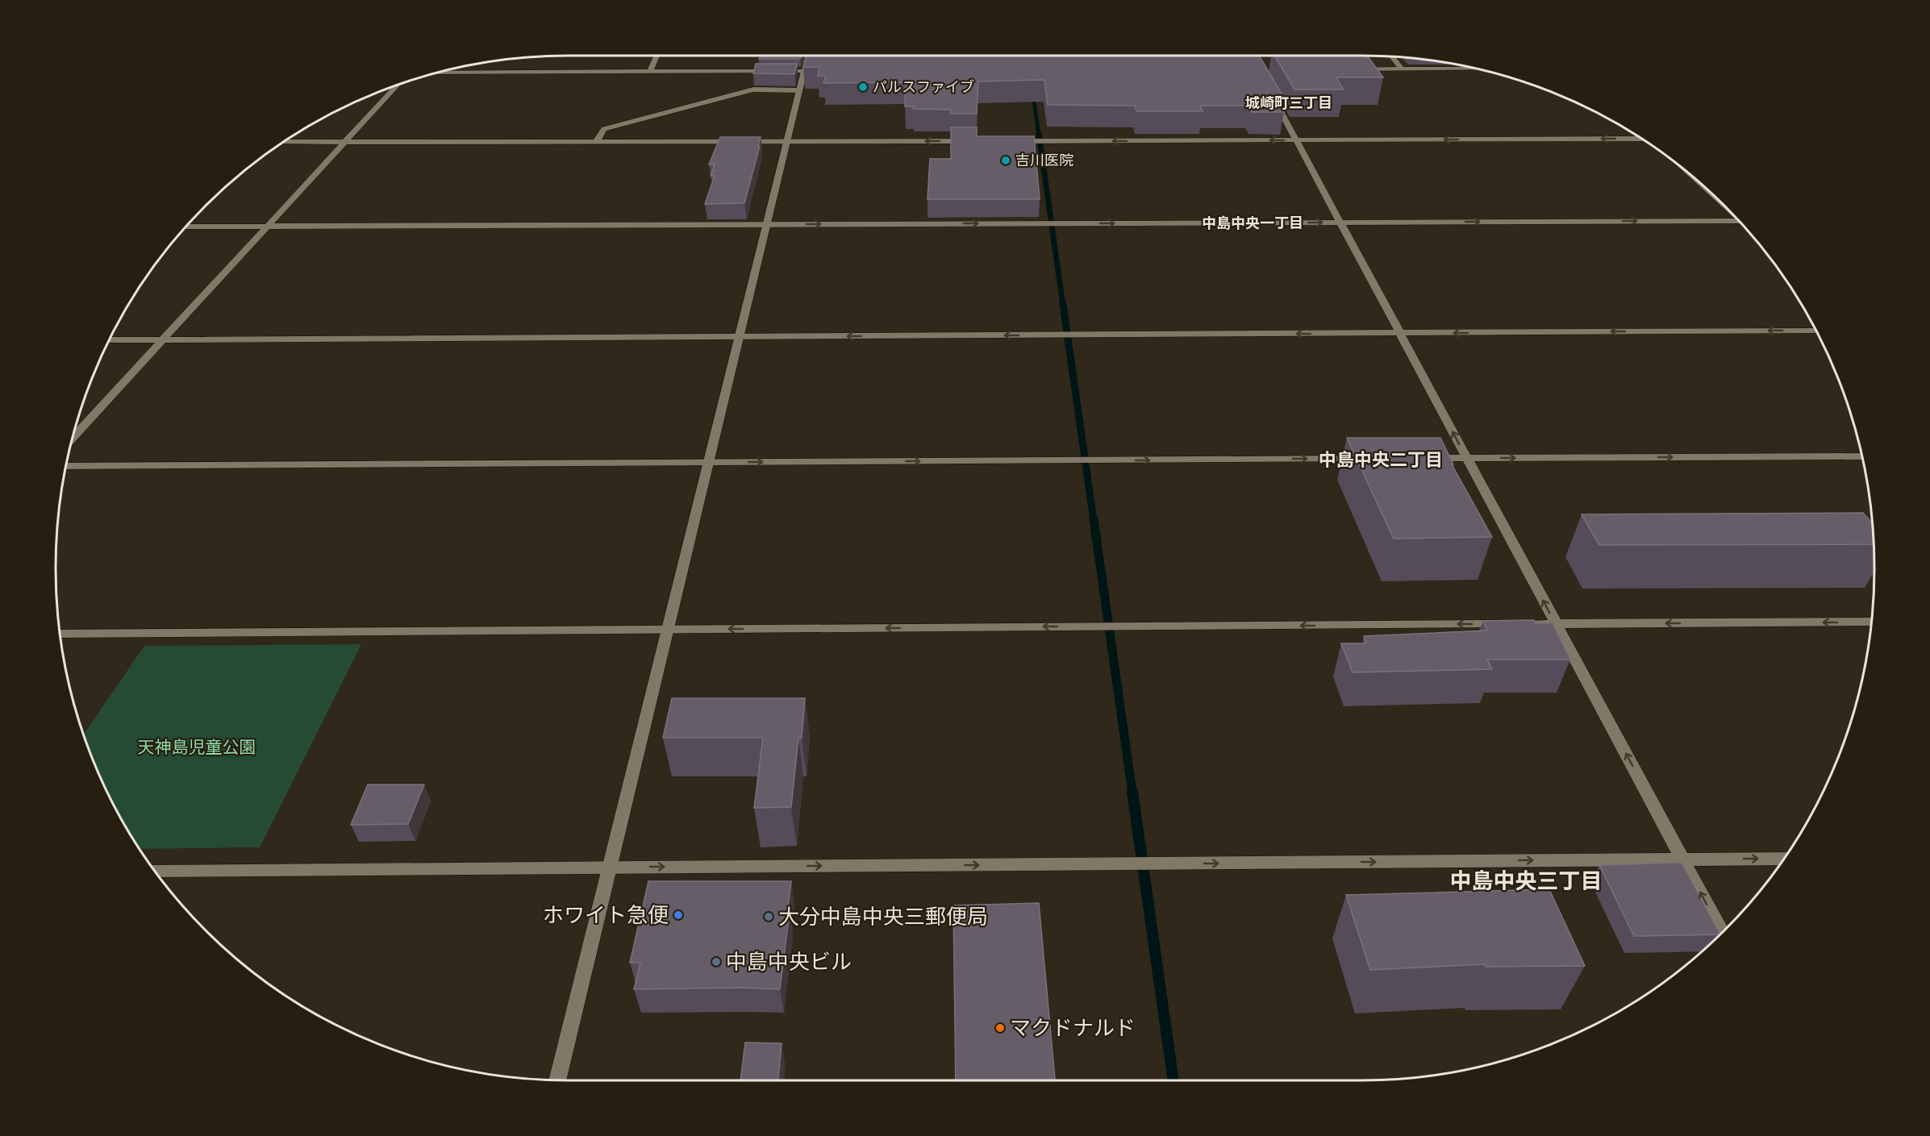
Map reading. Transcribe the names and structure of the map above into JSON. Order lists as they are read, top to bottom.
{
  "districts": [
    "城崎町三丁目",
    "中島中央一丁目",
    "中島中央二丁目",
    "中島中央三丁目"
  ],
  "parks": ["天神島児童公園"],
  "places": [
    "パルスファイブ",
    "吉川医院",
    "ホワイト急便",
    "大分中島中央三郵便局",
    "中島中央ビル",
    "マクドナルド"
  ]
}
